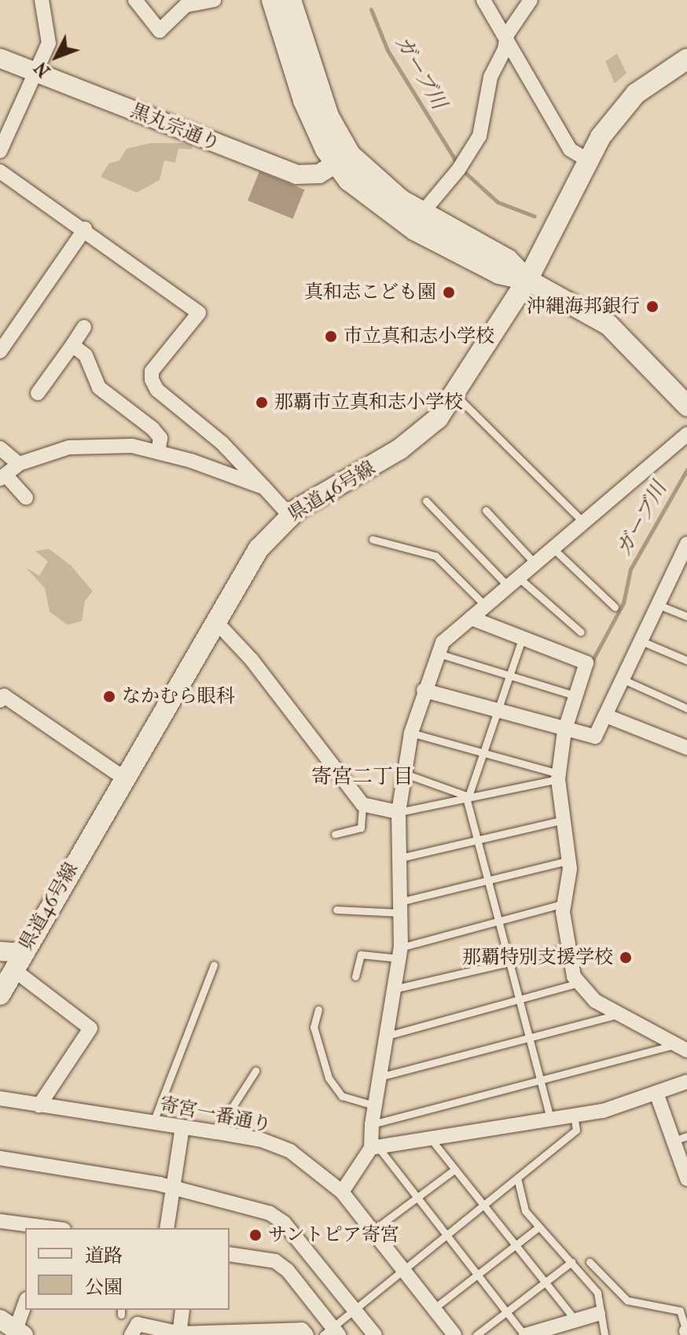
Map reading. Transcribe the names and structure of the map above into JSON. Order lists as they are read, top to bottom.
{
  "streets": {
    "main road": ["県道46号線"],
    "street": ["黒丸宗通り", "寄宮一番通り"]
  },
  "districts": ["寄宮二丁目"],
  "water": ["ガーブ川"],
  "places": [
    "真和志こども園",
    "沖縄海邦銀行",
    "市立真和志小学校",
    "那覇市立真和志小学校",
    "なかむら眼科",
    "那覇特別支援学校",
    "サントピア寄宮"
  ],
  "legend": ["道路", "公園"],
  "north": "bottom left"
}
